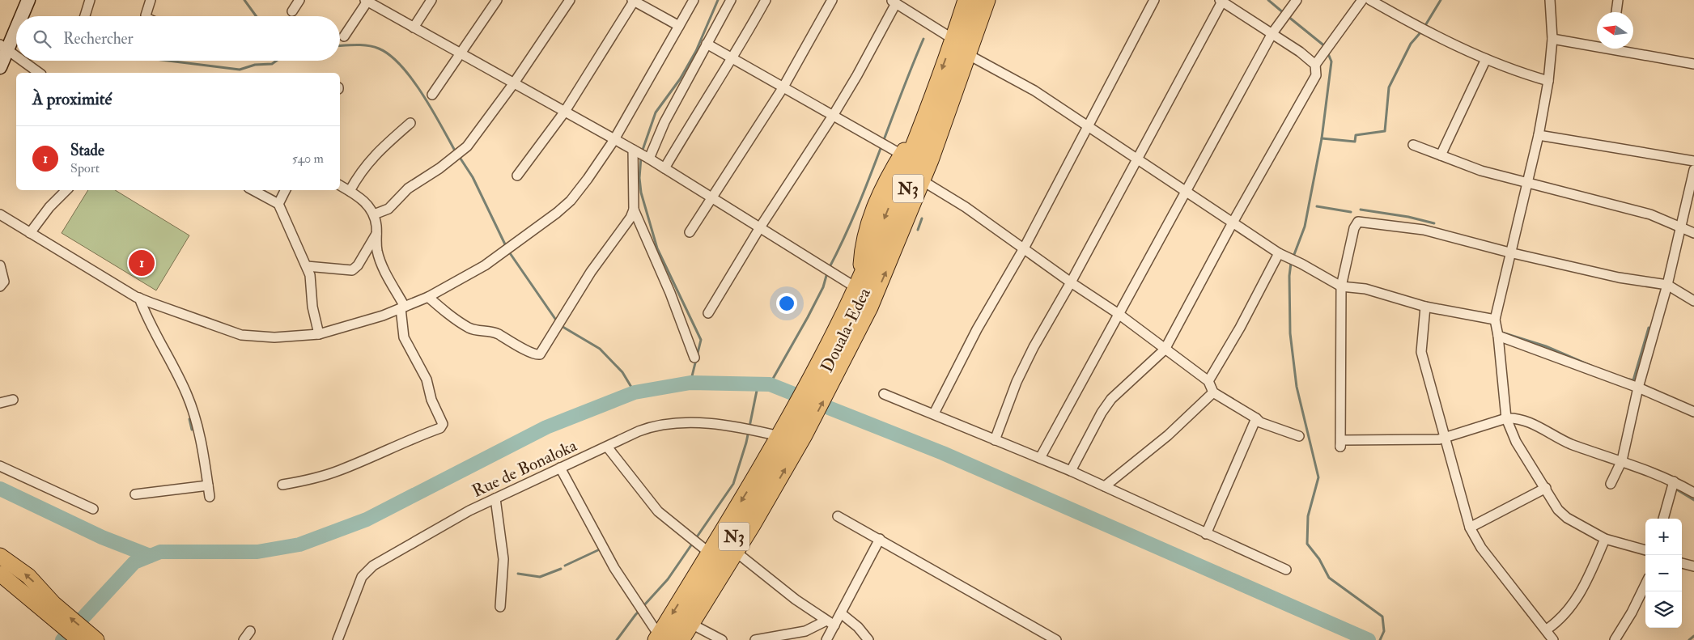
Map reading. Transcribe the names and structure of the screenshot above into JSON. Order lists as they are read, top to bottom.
{
  "streets": {
    "highway": ["N3", "Douala-Edea"],
    "street": ["Rue de Bonaloka"]
  },
  "crossings": [
    ["Douala-Edea", "Rue de Bonaloka"]
  ],
  "north": "left",
  "page": {
    "search": "Rechercher",
    "heading": "À proximité",
    "list": [
      {
        "mark": "1",
        "name": "Stade",
        "note": "Sport",
        "value": "540 m"
      }
    ],
    "pins": "1",
    "map_buttons": ["+", "−"]
  }
}
